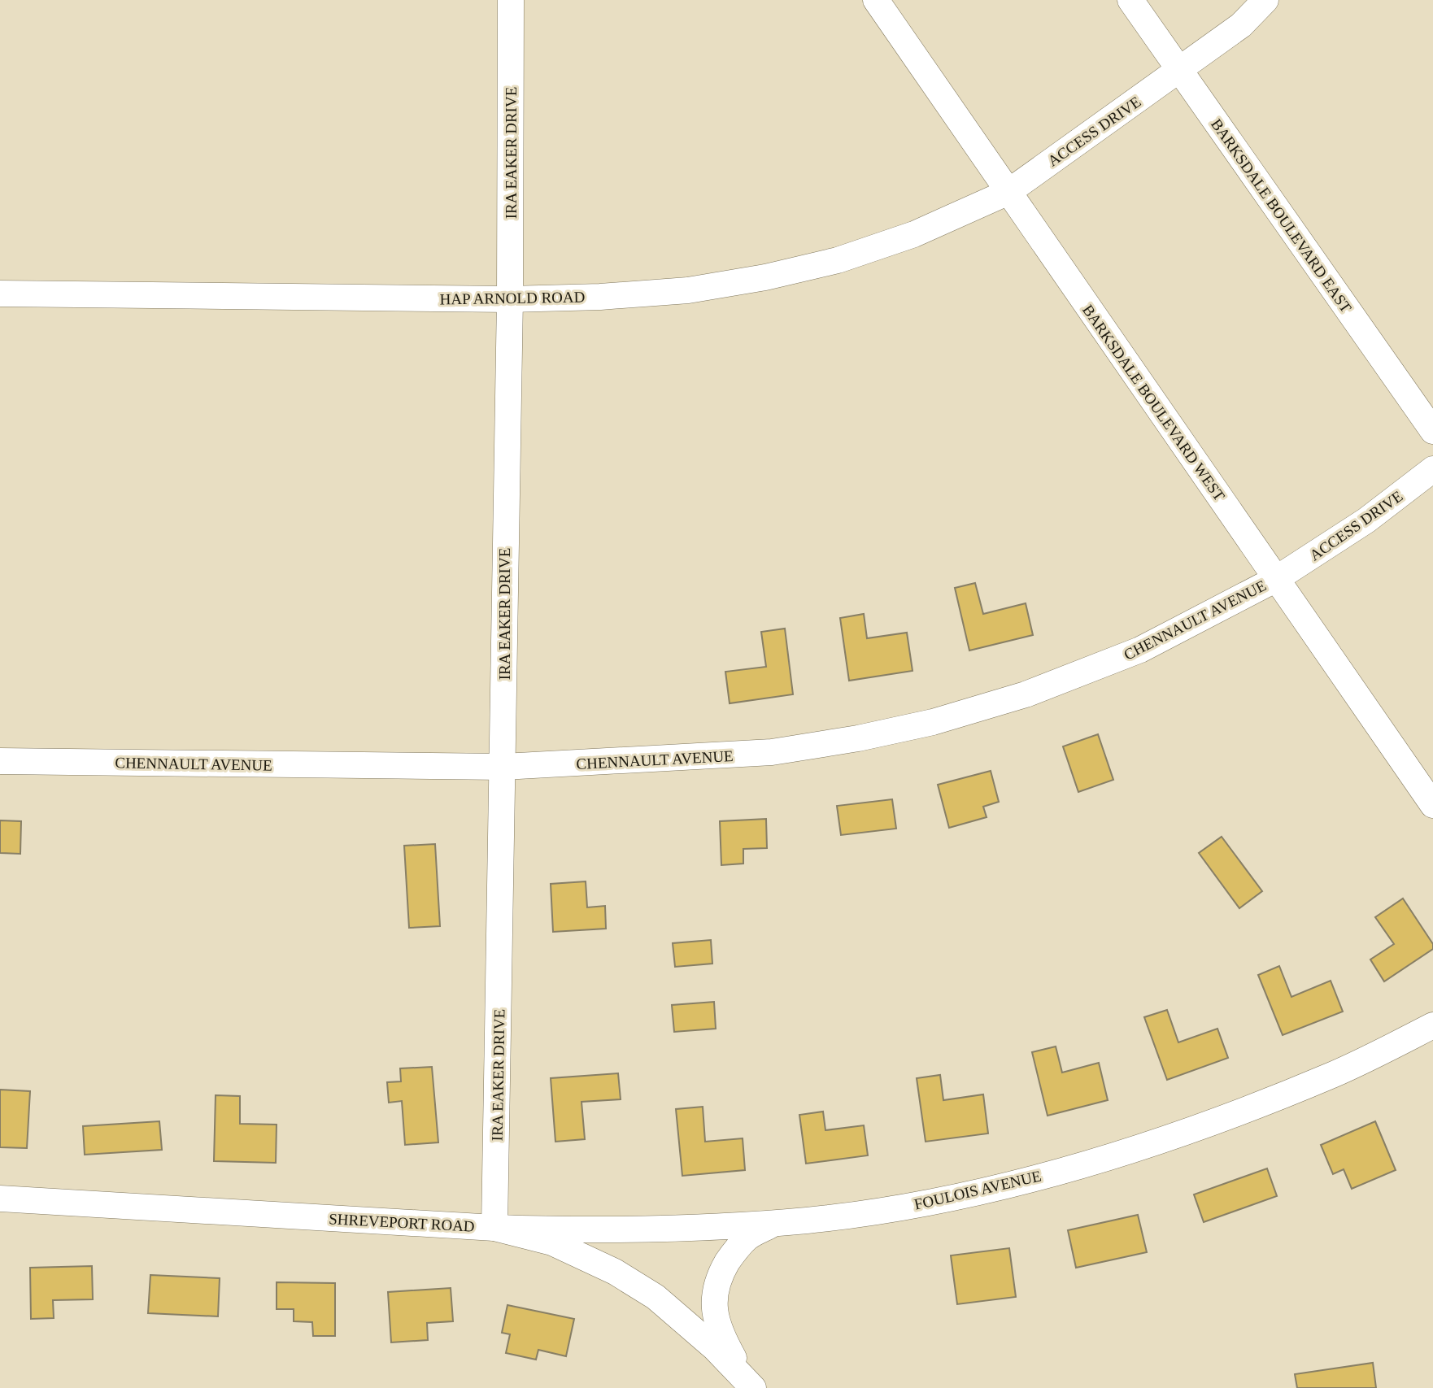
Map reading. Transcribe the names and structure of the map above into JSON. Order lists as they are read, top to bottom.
{
  "streets": {
    "street": [
      "ACCESS DRIVE",
      "IRA EAKER DRIVE",
      "BARKSDALE BOULEVARD EAST",
      "HAP ARNOLD ROAD",
      "BARKSDALE BOULEVARD WEST",
      "CHENNAULT AVENUE",
      "FOULOIS AVENUE",
      "SHREVEPORT ROAD"
    ]
  },
  "crossings": [
    ["ACCESS DRIVE", "BARKSDALE BOULEVARD EAST"],
    ["ACCESS DRIVE", "HAP ARNOLD ROAD"],
    ["ACCESS DRIVE", "BARKSDALE BOULEVARD WEST"],
    ["ACCESS DRIVE", "CHENNAULT AVENUE"],
    ["IRA EAKER DRIVE", "HAP ARNOLD ROAD"],
    ["IRA EAKER DRIVE", "CHENNAULT AVENUE"],
    ["IRA EAKER DRIVE", "FOULOIS AVENUE"],
    ["IRA EAKER DRIVE", "SHREVEPORT ROAD"],
    ["HAP ARNOLD ROAD", "BARKSDALE BOULEVARD WEST"],
    ["BARKSDALE BOULEVARD WEST", "CHENNAULT AVENUE"],
    ["FOULOIS AVENUE", "SHREVEPORT ROAD"]
  ]
}
